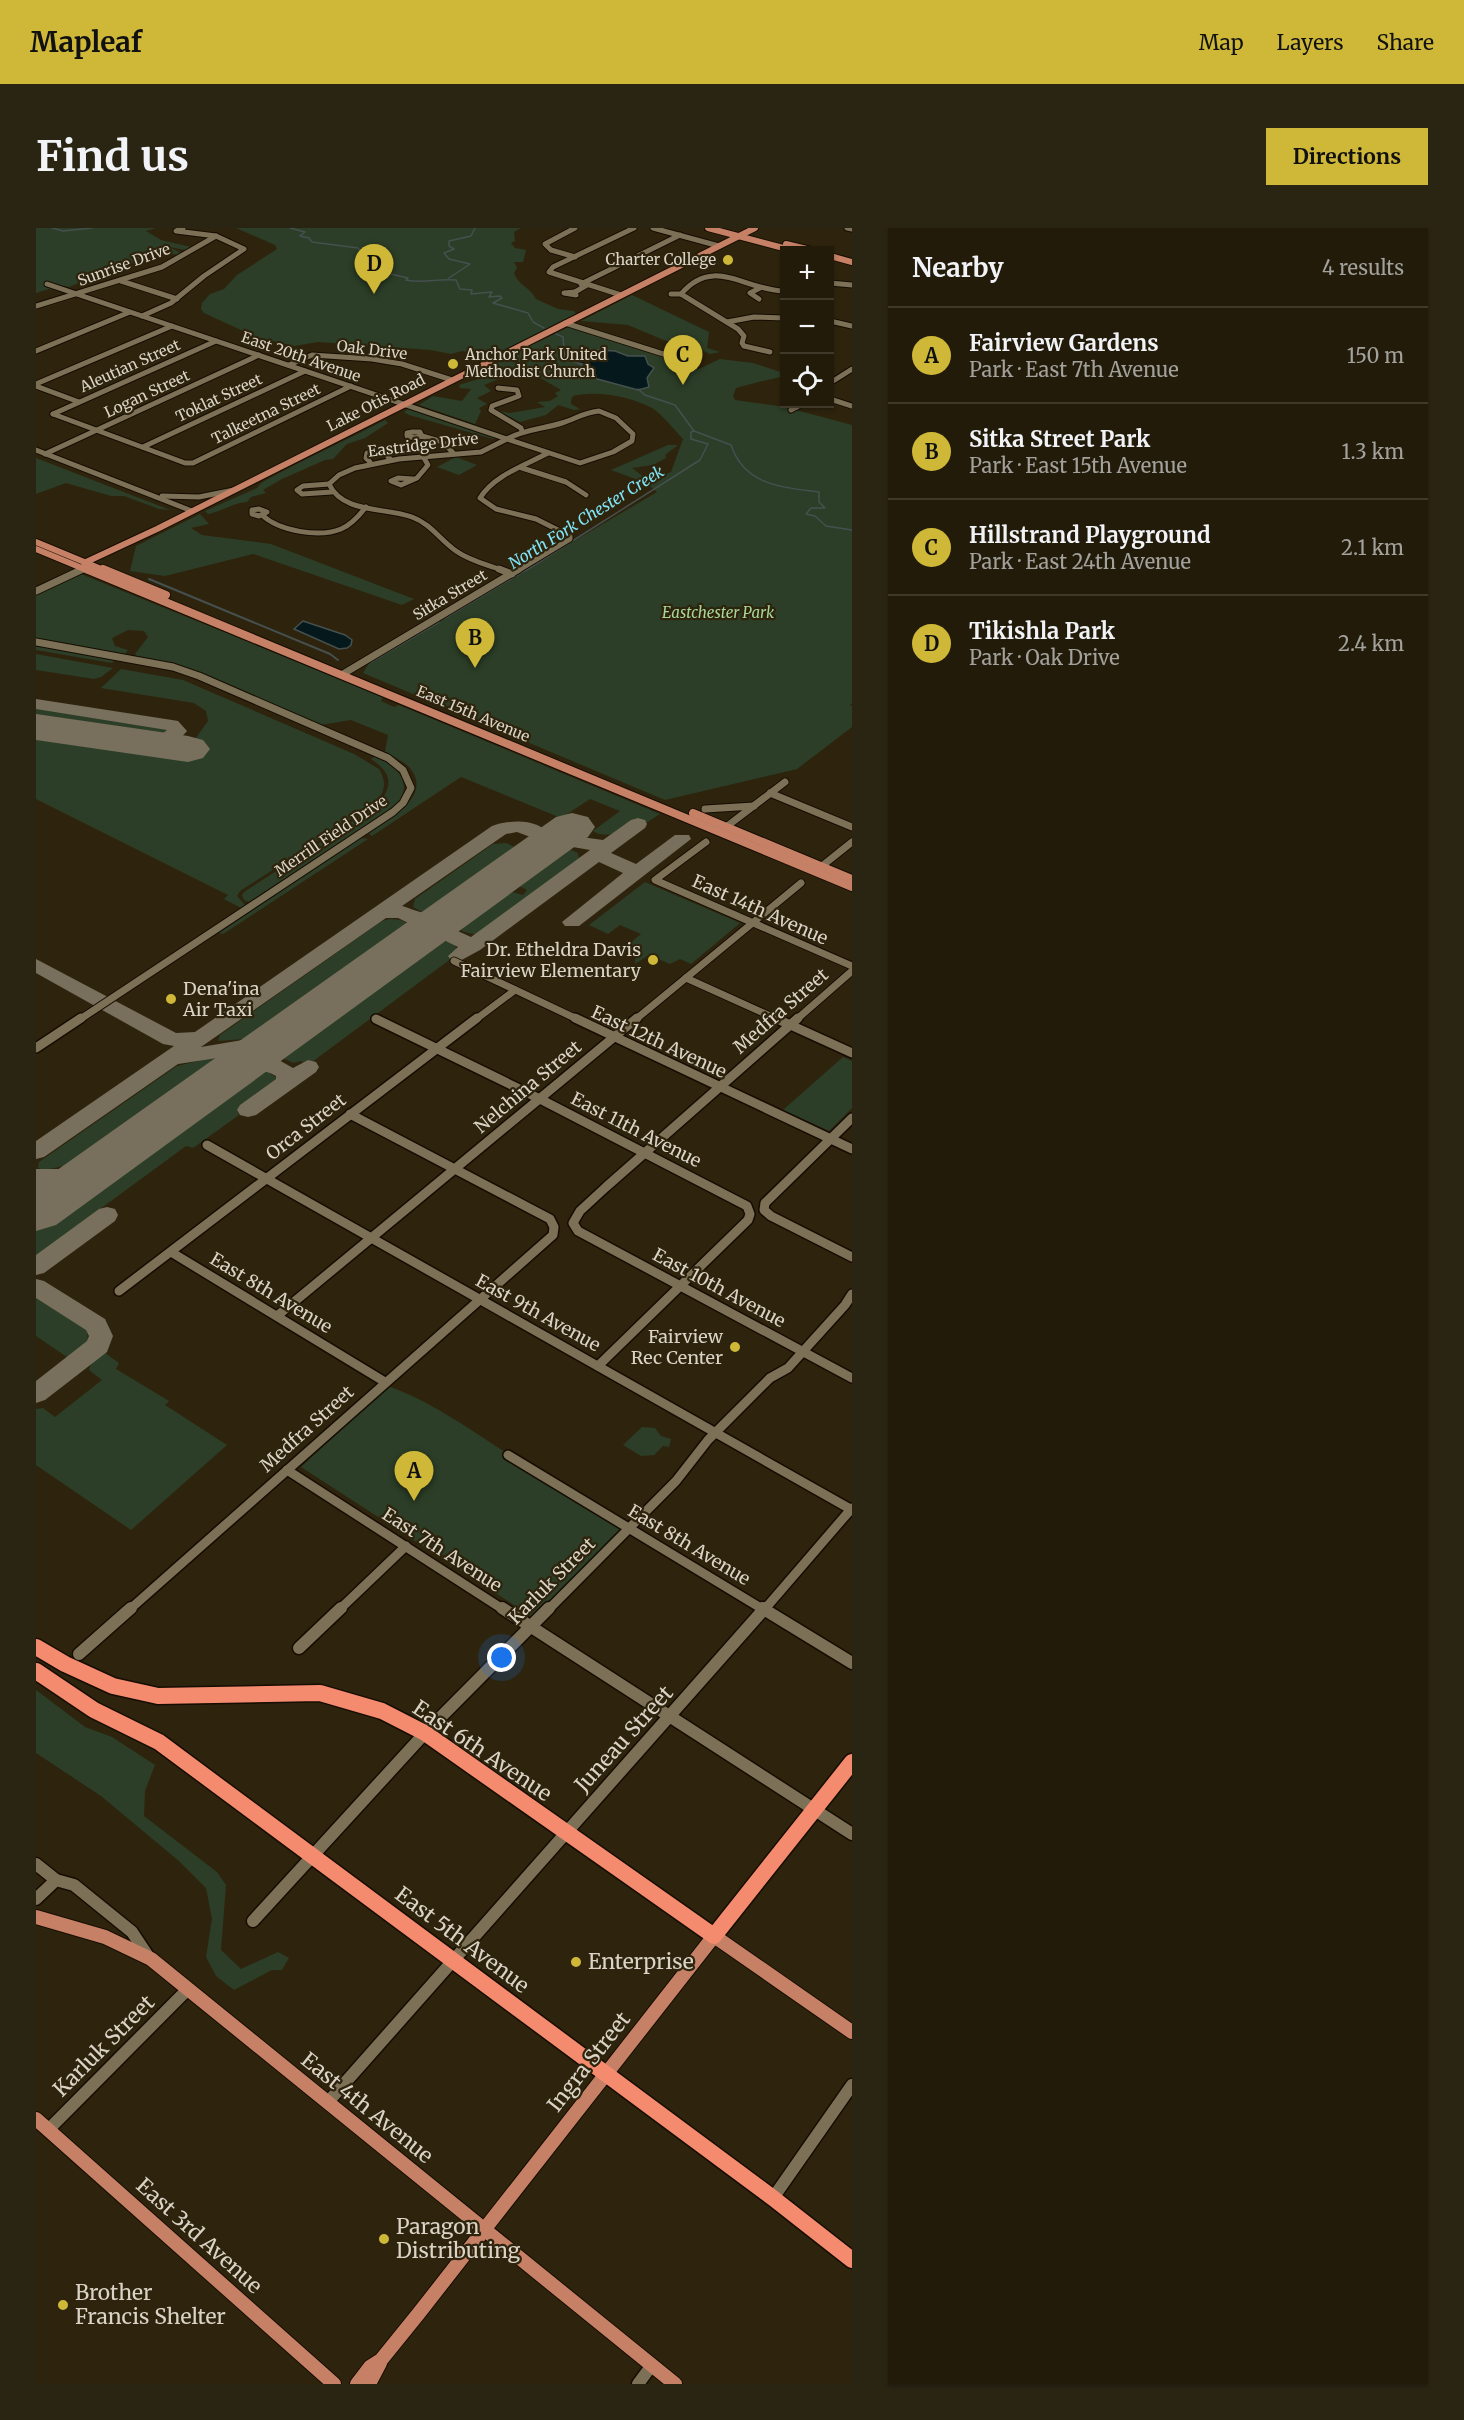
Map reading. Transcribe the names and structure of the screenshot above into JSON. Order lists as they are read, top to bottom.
{
  "streets": {
    "highway": ["East 6th Avenue", "East 5th Avenue", "Ingra Street"],
    "main road": [
      "Lake Otis Road",
      "East 15th Avenue",
      "East 4th Avenue",
      "East 3rd Avenue"
    ],
    "street": [
      "Sunrise Drive",
      "Oak Drive",
      "East 20th Avenue",
      "Aleutian Street",
      "Logan Street",
      "Toklat Street",
      "Talkeetna Street",
      "Eastridge Drive",
      "Sitka Street",
      "Merrill Field Drive",
      "East 14th Avenue",
      "Medfra Street",
      "East 12th Avenue",
      "Nelchina Street",
      "Orca Street",
      "East 11th Avenue",
      "East 10th Avenue",
      "East 8th Avenue",
      "East 9th Avenue",
      "East 7th Avenue",
      "Karluk Street",
      "Juneau Street"
    ]
  },
  "crossings": [
    ["Sunrise Drive", "East 20th Avenue"],
    ["Oak Drive", "East 20th Avenue"],
    ["Oak Drive", "Lake Otis Road"],
    ["East 20th Avenue", "Aleutian Street"],
    ["East 20th Avenue", "Logan Street"],
    ["East 20th Avenue", "Toklat Street"],
    ["East 20th Avenue", "Lake Otis Road"],
    ["East 20th Avenue", "Talkeetna Street"],
    ["East 20th Avenue", "Eastridge Drive"],
    ["Aleutian Street", "Logan Street"],
    ["Toklat Street", "Talkeetna Street"],
    ["Lake Otis Road", "East 15th Avenue"],
    ["Sitka Street", "East 15th Avenue"],
    ["East 14th Avenue", "Medfra Street"],
    ["East 14th Avenue", "Nelchina Street"],
    ["Medfra Street", "East 12th Avenue"],
    ["Medfra Street", "Nelchina Street"],
    ["Medfra Street", "East 11th Avenue"],
    ["Medfra Street", "East 10th Avenue"],
    ["Medfra Street", "East 8th Avenue"],
    ["Medfra Street", "East 9th Avenue"],
    ["Medfra Street", "East 7th Avenue"],
    ["East 12th Avenue", "Nelchina Street"],
    ["East 12th Avenue", "Orca Street"],
    ["Nelchina Street", "East 11th Avenue"],
    ["Nelchina Street", "East 8th Avenue"],
    ["Nelchina Street", "East 9th Avenue"],
    ["Orca Street", "East 11th Avenue"],
    ["Orca Street", "East 8th Avenue"],
    ["Orca Street", "East 9th Avenue"],
    ["East 11th Avenue", "East 10th Avenue"],
    ["East 10th Avenue", "Karluk Street"],
    ["East 8th Avenue", "Karluk Street"],
    ["East 8th Avenue", "Juneau Street"],
    ["East 9th Avenue", "Karluk Street"],
    ["East 9th Avenue", "Juneau Street"],
    ["East 7th Avenue", "Karluk Street"],
    ["East 7th Avenue", "Juneau Street"],
    ["East 7th Avenue", "Ingra Street"],
    ["Karluk Street", "East 6th Avenue"],
    ["Karluk Street", "East 5th Avenue"],
    ["Karluk Street", "East 4th Avenue"],
    ["Karluk Street", "East 3rd Avenue"],
    ["Juneau Street", "East 6th Avenue"],
    ["Juneau Street", "East 5th Avenue"],
    ["Juneau Street", "East 4th Avenue"],
    ["East 6th Avenue", "Ingra Street"],
    ["East 5th Avenue", "Ingra Street"],
    ["Ingra Street", "East 4th Avenue"]
  ],
  "water": ["North Fork Chester Creek"],
  "parks": ["Eastchester Park"],
  "places": [
    "Charter College",
    "Anchor Park United Methodist Church",
    "Dr. Etheldra Davis Fairview Elementary",
    "Dena'ina Air Taxi",
    "Fairview Rec Center",
    "Enterprise",
    "Paragon Distributing",
    "Brother Francis Shelter"
  ],
  "page": {
    "header": "Mapleaf",
    "nav": ["Map", "Layers", "Share"],
    "buttons": "Directions",
    "title": "Find us",
    "heading": ["Nearby", "4 results"],
    "pins": [
      "D",
      "C",
      "B",
      "A"
    ],
    "map_buttons": ["+", "−"],
    "list": [
      {
        "mark": "A",
        "name": "Fairview Gardens",
        "note": "Park · East 7th Avenue",
        "value": "150 m"
      },
      {
        "mark": "B",
        "name": "Sitka Street Park",
        "note": "Park · East 15th Avenue",
        "value": "1.3 km"
      },
      {
        "mark": "C",
        "name": "Hillstrand Playground",
        "note": "Park · East 24th Avenue",
        "value": "2.1 km"
      },
      {
        "mark": "D",
        "name": "Tikishla Park",
        "note": "Park · Oak Drive",
        "value": "2.4 km"
      }
    ]
  }
}
